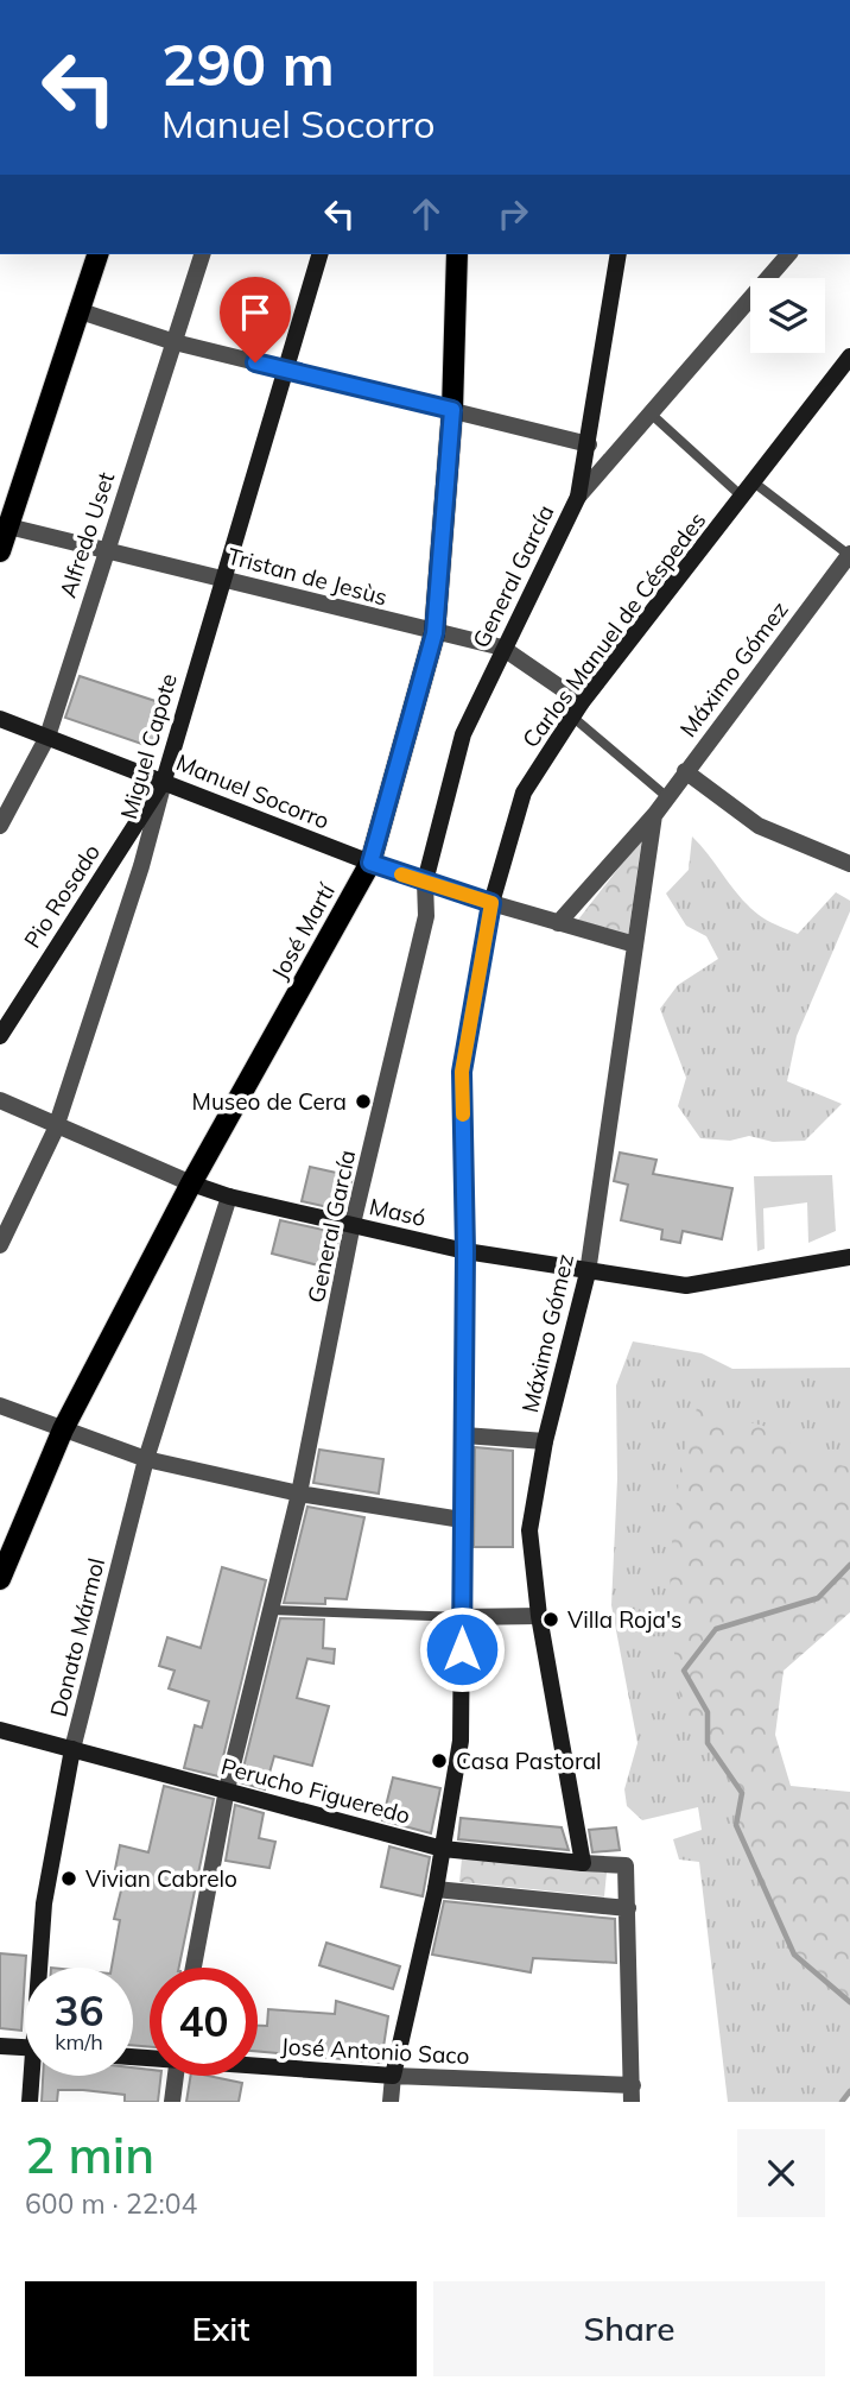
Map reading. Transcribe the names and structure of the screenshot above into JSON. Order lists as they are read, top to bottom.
{
  "streets": {
    "main road": ["José Martí"],
    "street": [
      "Alfredo Uset",
      "Tristan de Jesùs",
      "General García",
      "Carlos Manuel de Céspedes",
      "Máximo Gómez",
      "Miguel Capote",
      "Manuel Socorro",
      "Pio Rosado",
      "Masó",
      "Donato Mármol",
      "Perucho Figueredo",
      "José Antonio Saco"
    ]
  },
  "crossings": [
    ["Alfredo Uset", "Tristan de Jesùs"],
    ["Alfredo Uset", "Manuel Socorro"],
    ["Tristan de Jesùs", "General García"],
    ["Tristan de Jesùs", "Carlos Manuel de Céspedes"],
    ["Tristan de Jesùs", "Máximo Gómez"],
    ["Tristan de Jesùs", "Miguel Capote"],
    ["Tristan de Jesùs", "José Martí"],
    ["General García", "Manuel Socorro"],
    ["General García", "Masó"],
    ["General García", "Perucho Figueredo"],
    ["Carlos Manuel de Céspedes", "Manuel Socorro"],
    ["Carlos Manuel de Céspedes", "Masó"],
    ["Carlos Manuel de Céspedes", "Perucho Figueredo"],
    ["Carlos Manuel de Céspedes", "José Antonio Saco"],
    ["Máximo Gómez", "Masó"],
    ["Máximo Gómez", "Perucho Figueredo"],
    ["Miguel Capote", "Manuel Socorro"],
    ["Miguel Capote", "Pio Rosado"],
    ["Miguel Capote", "Masó"],
    ["Manuel Socorro", "Pio Rosado"],
    ["Manuel Socorro", "José Martí"],
    ["José Martí", "Masó"],
    ["Masó", "Donato Mármol"],
    ["Donato Mármol", "Perucho Figueredo"]
  ],
  "places": [
    "Museo de Cera",
    "Villa Roja's",
    "Casa Pastoral",
    "Vivian Cabrelo"
  ],
  "page": {
    "turn": ["290 m", "Manuel Socorro"],
    "speed": "36 km/h",
    "limit": "40",
    "heading": ["2 min", "600 m · 22:04"],
    "buttons": ["Exit", "Share"]
  }
}
